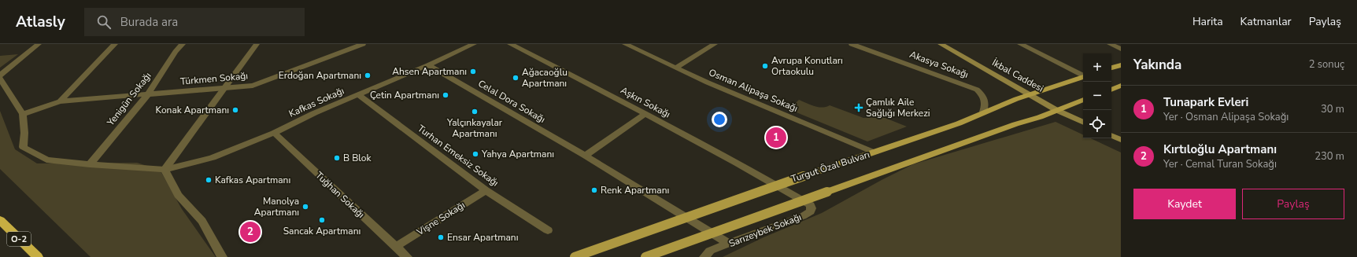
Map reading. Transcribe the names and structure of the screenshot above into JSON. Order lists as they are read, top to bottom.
{
  "streets": {
    "highway": ["O-2"],
    "main road": ["İkbal Caddesi", "Turgut Özal Bulvarı"],
    "street": [
      "Akasya Sokağı",
      "Türkmen Sokağı",
      "Osman Alipaşa Sokağı",
      "Yenigün Sokağı",
      "Celal Dora Sokağı",
      "Kafkas Sokağı",
      "Aşkın Sokağı",
      "Turhan Emeksiz Sokağı",
      "Tuğhan Sokağı",
      "Vişne Sokağı",
      "Sarızeybek Sokağı"
    ]
  },
  "crossings": [
    ["Akasya Sokağı", "Turgut Özal Bulvarı"],
    ["İkbal Caddesi", "Turgut Özal Bulvarı"],
    ["Türkmen Sokağı", "Yenigün Sokağı"],
    ["Osman Alipaşa Sokağı", "Turgut Özal Bulvarı"],
    ["Yenigün Sokağı", "Kafkas Sokağı"],
    ["Celal Dora Sokağı", "Kafkas Sokağı"],
    ["Celal Dora Sokağı", "Sarızeybek Sokağı"],
    ["Kafkas Sokağı", "Turhan Emeksiz Sokağı"],
    ["Kafkas Sokağı", "Tuğhan Sokağı"],
    ["Aşkın Sokağı", "Sarızeybek Sokağı"],
    ["Turhan Emeksiz Sokağı", "Vişne Sokağı"],
    ["Tuğhan Sokağı", "Vişne Sokağı"]
  ],
  "places": {
    "other": [
      "Avrupa Konutları Ortaokulu",
      "Ahsen Apartmanı",
      "Erdoğan Apartmanı",
      "Ağacaoğlu Apartmanı",
      "Çetin Apartmanı",
      "Konak Apartmanı",
      "Yalçınkayalar Apartmanı",
      "Yahya Apartmanı",
      "B Blok",
      "Kafkas Apartmanı",
      "Renk Apartmanı",
      "Manolya Apartmanı",
      "Sancak Apartmanı",
      "Ensar Apartmanı"
    ],
    "health": ["Çamlık Aile Sağlığı Merkezi"]
  },
  "page": {
    "header": "Atlasly",
    "search": "Burada ara",
    "nav": ["Harita", "Katmanlar", "Paylaş"],
    "heading": ["Yakında", "2 sonuç"],
    "map_buttons": ["+", "−"],
    "list": [
      {
        "mark": "1",
        "name": "Tunapark Evleri",
        "note": "Yer · Osman Alipaşa Sokağı",
        "value": "30 m"
      },
      {
        "mark": "2",
        "name": "Kırtıloğlu Apartmanı",
        "note": "Yer · Cemal Turan Sokağı",
        "value": "230 m"
      }
    ],
    "pins": ["1", "2"],
    "buttons": ["Kaydet", "Paylaş"]
  }
}
